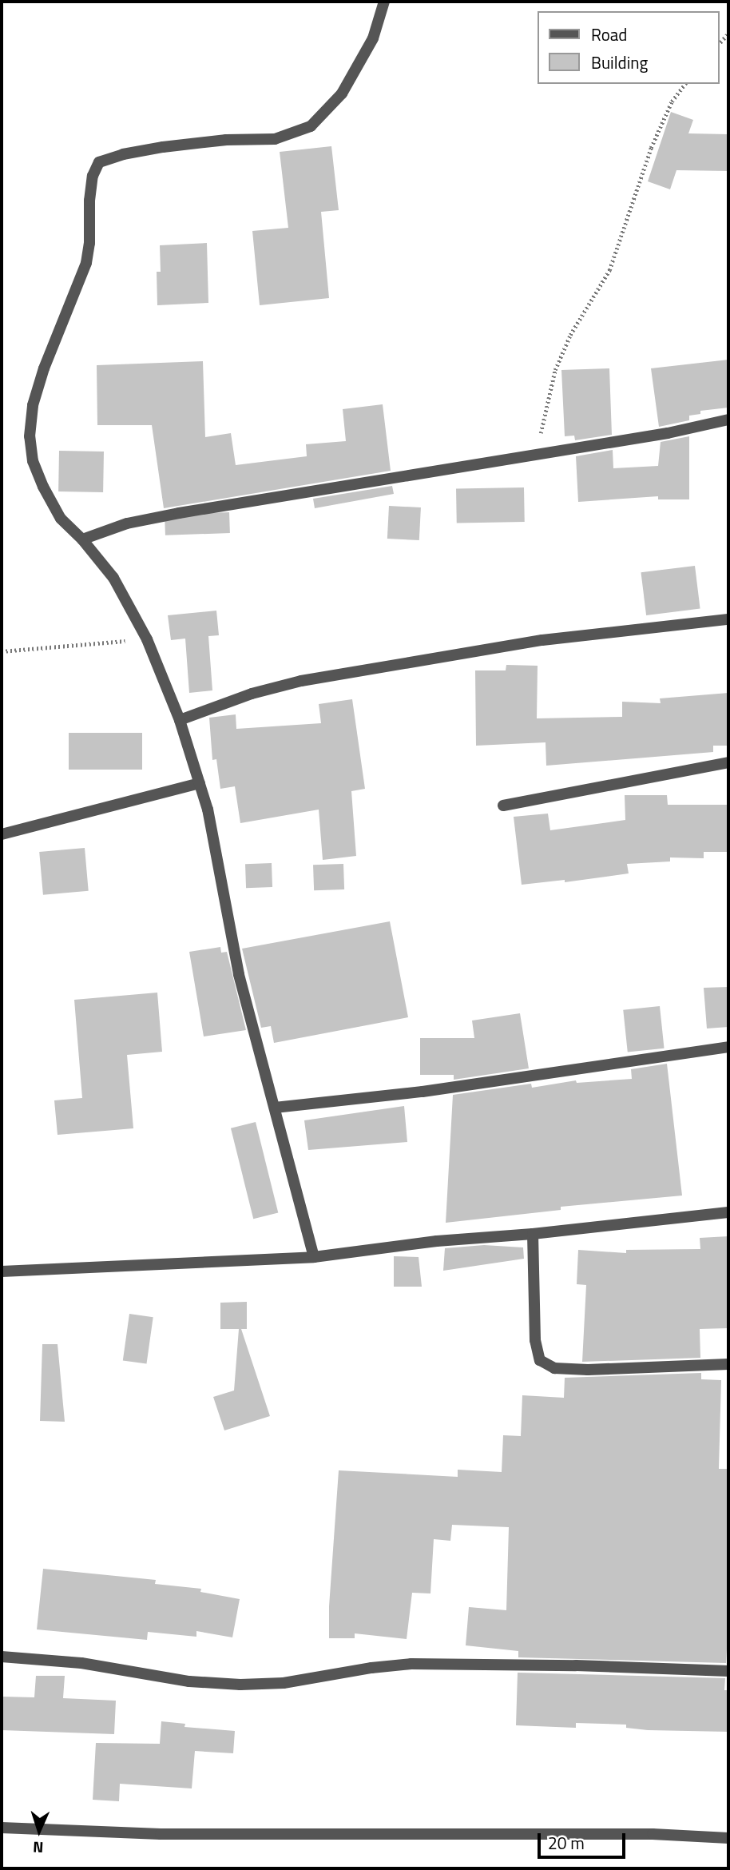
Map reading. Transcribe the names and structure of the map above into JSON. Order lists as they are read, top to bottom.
{
  "legend": ["Road", "Building"],
  "scale_bar": "20 m",
  "north": "bottom"
}
